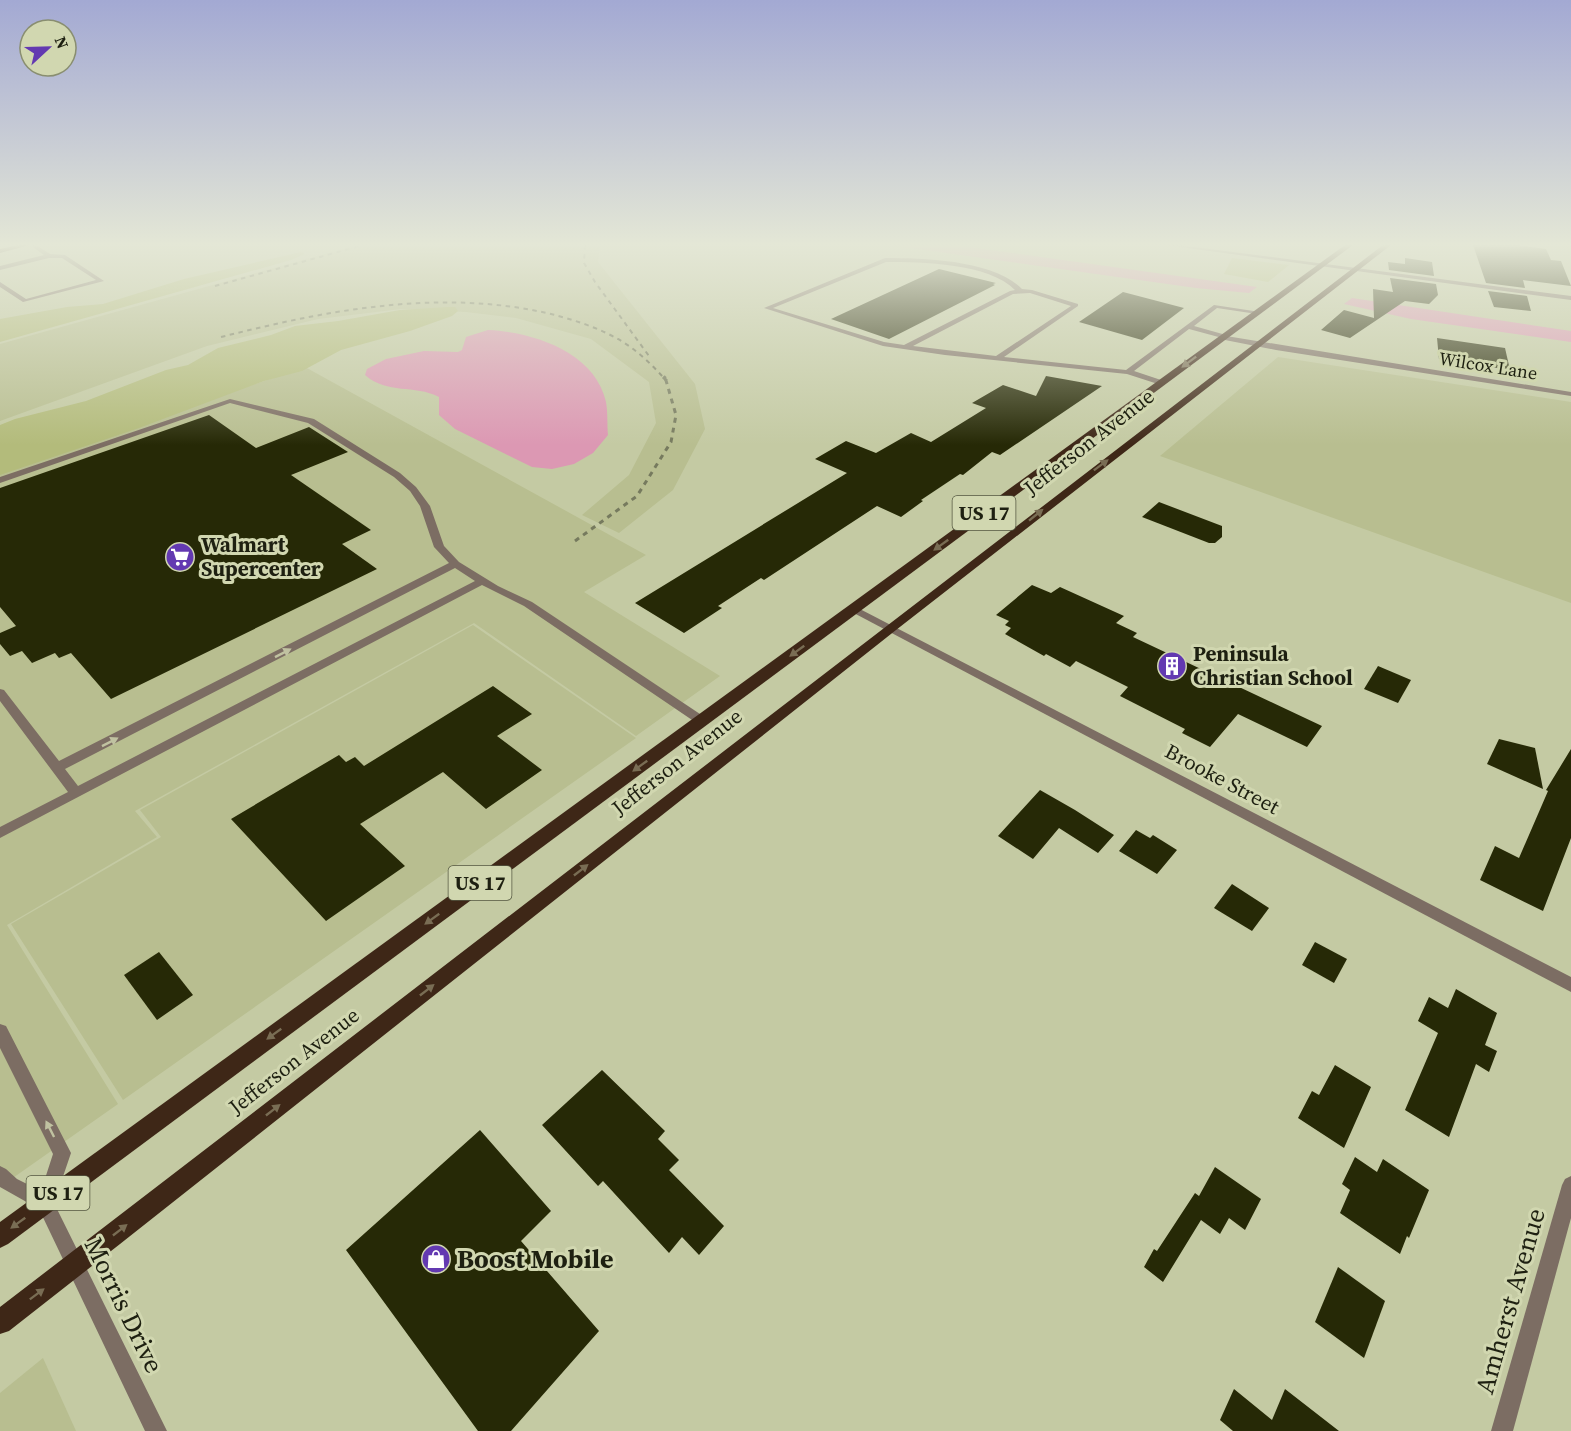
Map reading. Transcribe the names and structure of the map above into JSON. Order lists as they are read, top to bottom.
{
  "streets": {
    "main road": ["Jefferson Avenue", "US 17"],
    "street": [
      "Wilcox Lane",
      "Brooke Street",
      "Amherst Avenue",
      "Morris Drive"
    ]
  },
  "crossings": [
    ["Wilcox Lane", "Jefferson Avenue"],
    ["Jefferson Avenue", "Brooke Street"],
    ["Jefferson Avenue", "Morris Drive"]
  ],
  "places": {
    "supermarket": ["Walmart Supercenter"],
    "building": ["Peninsula Christian School"],
    "shop": ["Boost Mobile"]
  },
  "north": "right"
}
